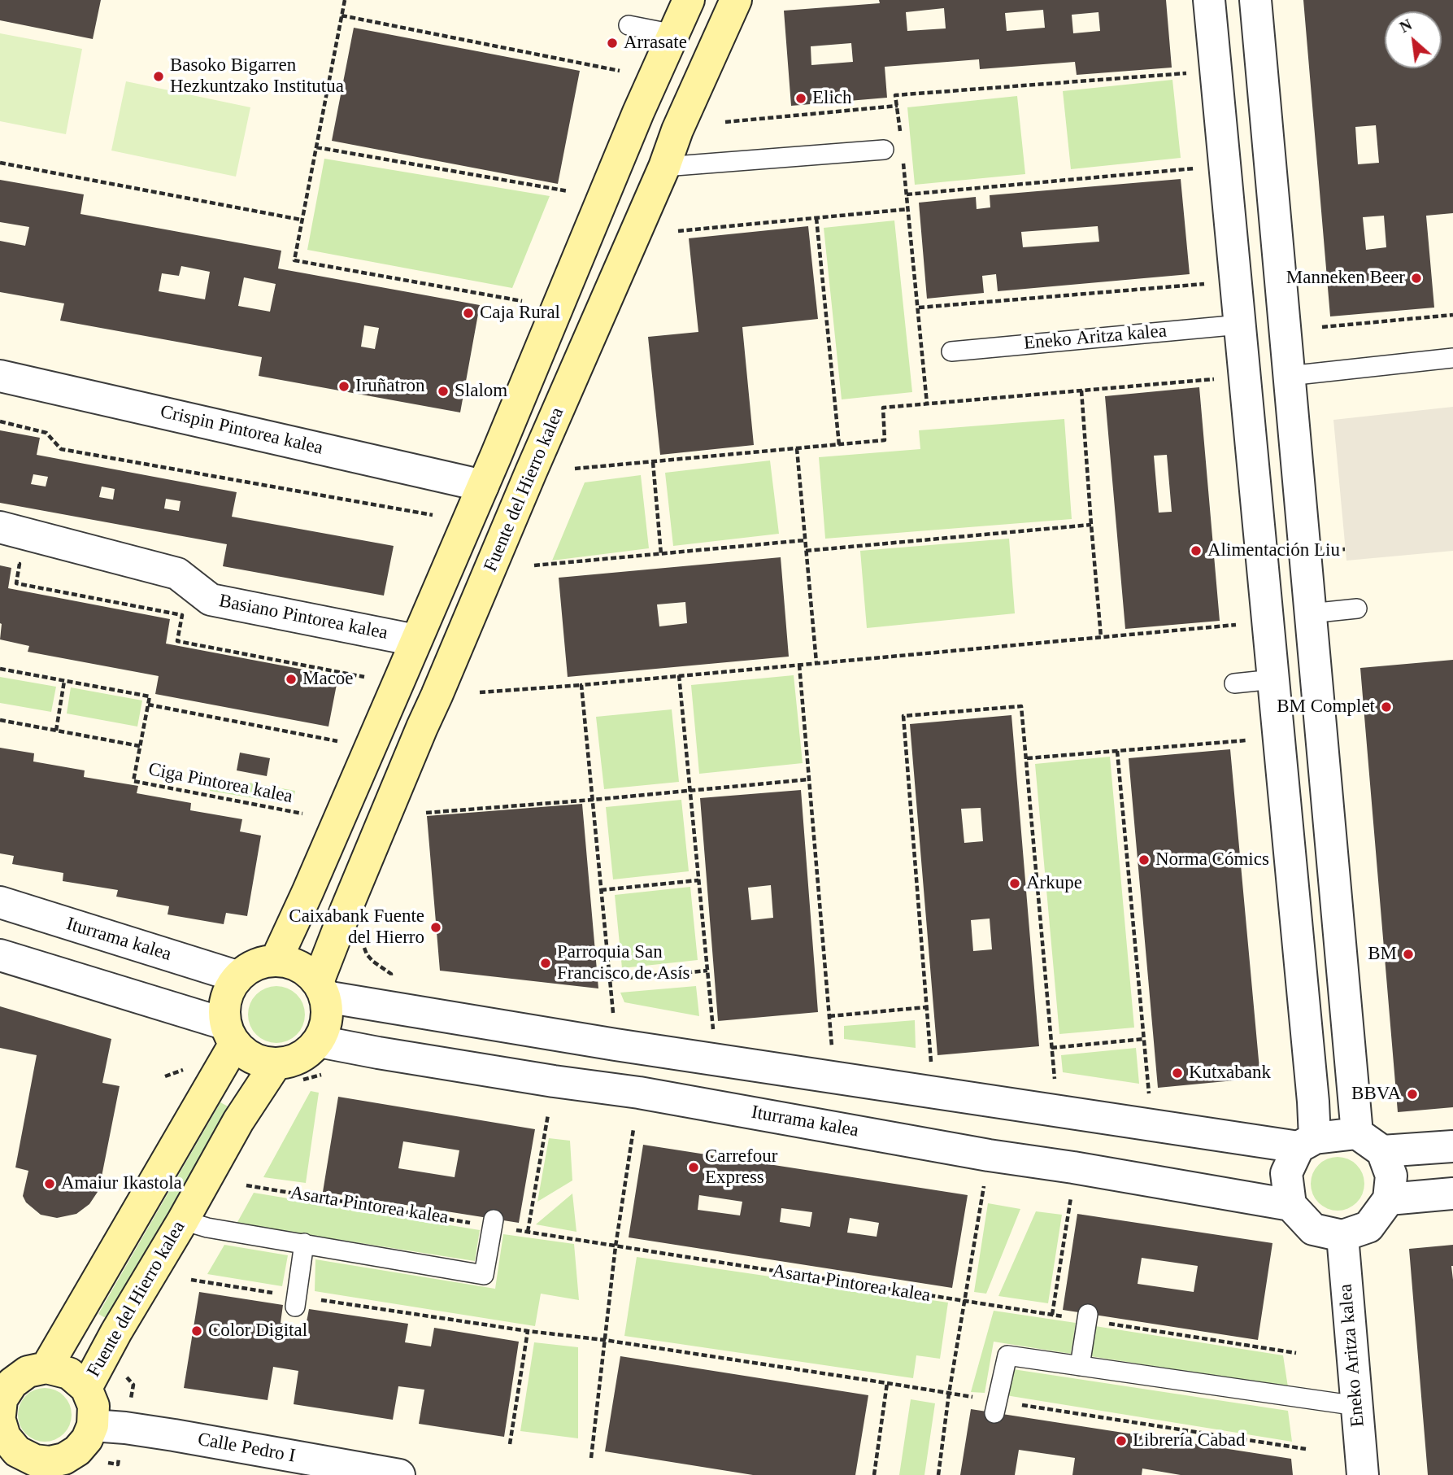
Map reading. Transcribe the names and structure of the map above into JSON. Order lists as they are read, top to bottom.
{
  "streets": {
    "main road": ["Fuente del Hierro kalea"],
    "street": [
      "Eneko Aritza kalea",
      "Crispin Pintorea kalea",
      "Basiano Pintorea kalea",
      "Iturrama kalea",
      "Calle Pedro I"
    ],
    "path": ["Ciga Pintorea kalea", "Asarta Pintorea kalea"]
  },
  "crossings": [
    ["Eneko Aritza kalea", "Iturrama kalea"],
    ["Fuente del Hierro kalea", "Iturrama kalea"]
  ],
  "places": [
    "Arrasate",
    "Basoko Bigarren Hezkuntzako Institutua",
    "Elich",
    "Manneken Beer",
    "Caja Rural",
    "Iruñatron",
    "Slalom",
    "Alimentación Liu",
    "Macoe",
    "BM Complet",
    "Norma Cómics",
    "Arkupe",
    "Caixabank Fuente del Hierro",
    "BM",
    "Parroquia San Francisco de Asís",
    "Kutxabank",
    "BBVA",
    "Carrefour Express",
    "Amaiur Ikastola",
    "Color Digital",
    "Librería Cabad"
  ],
  "north": "top left"
}
